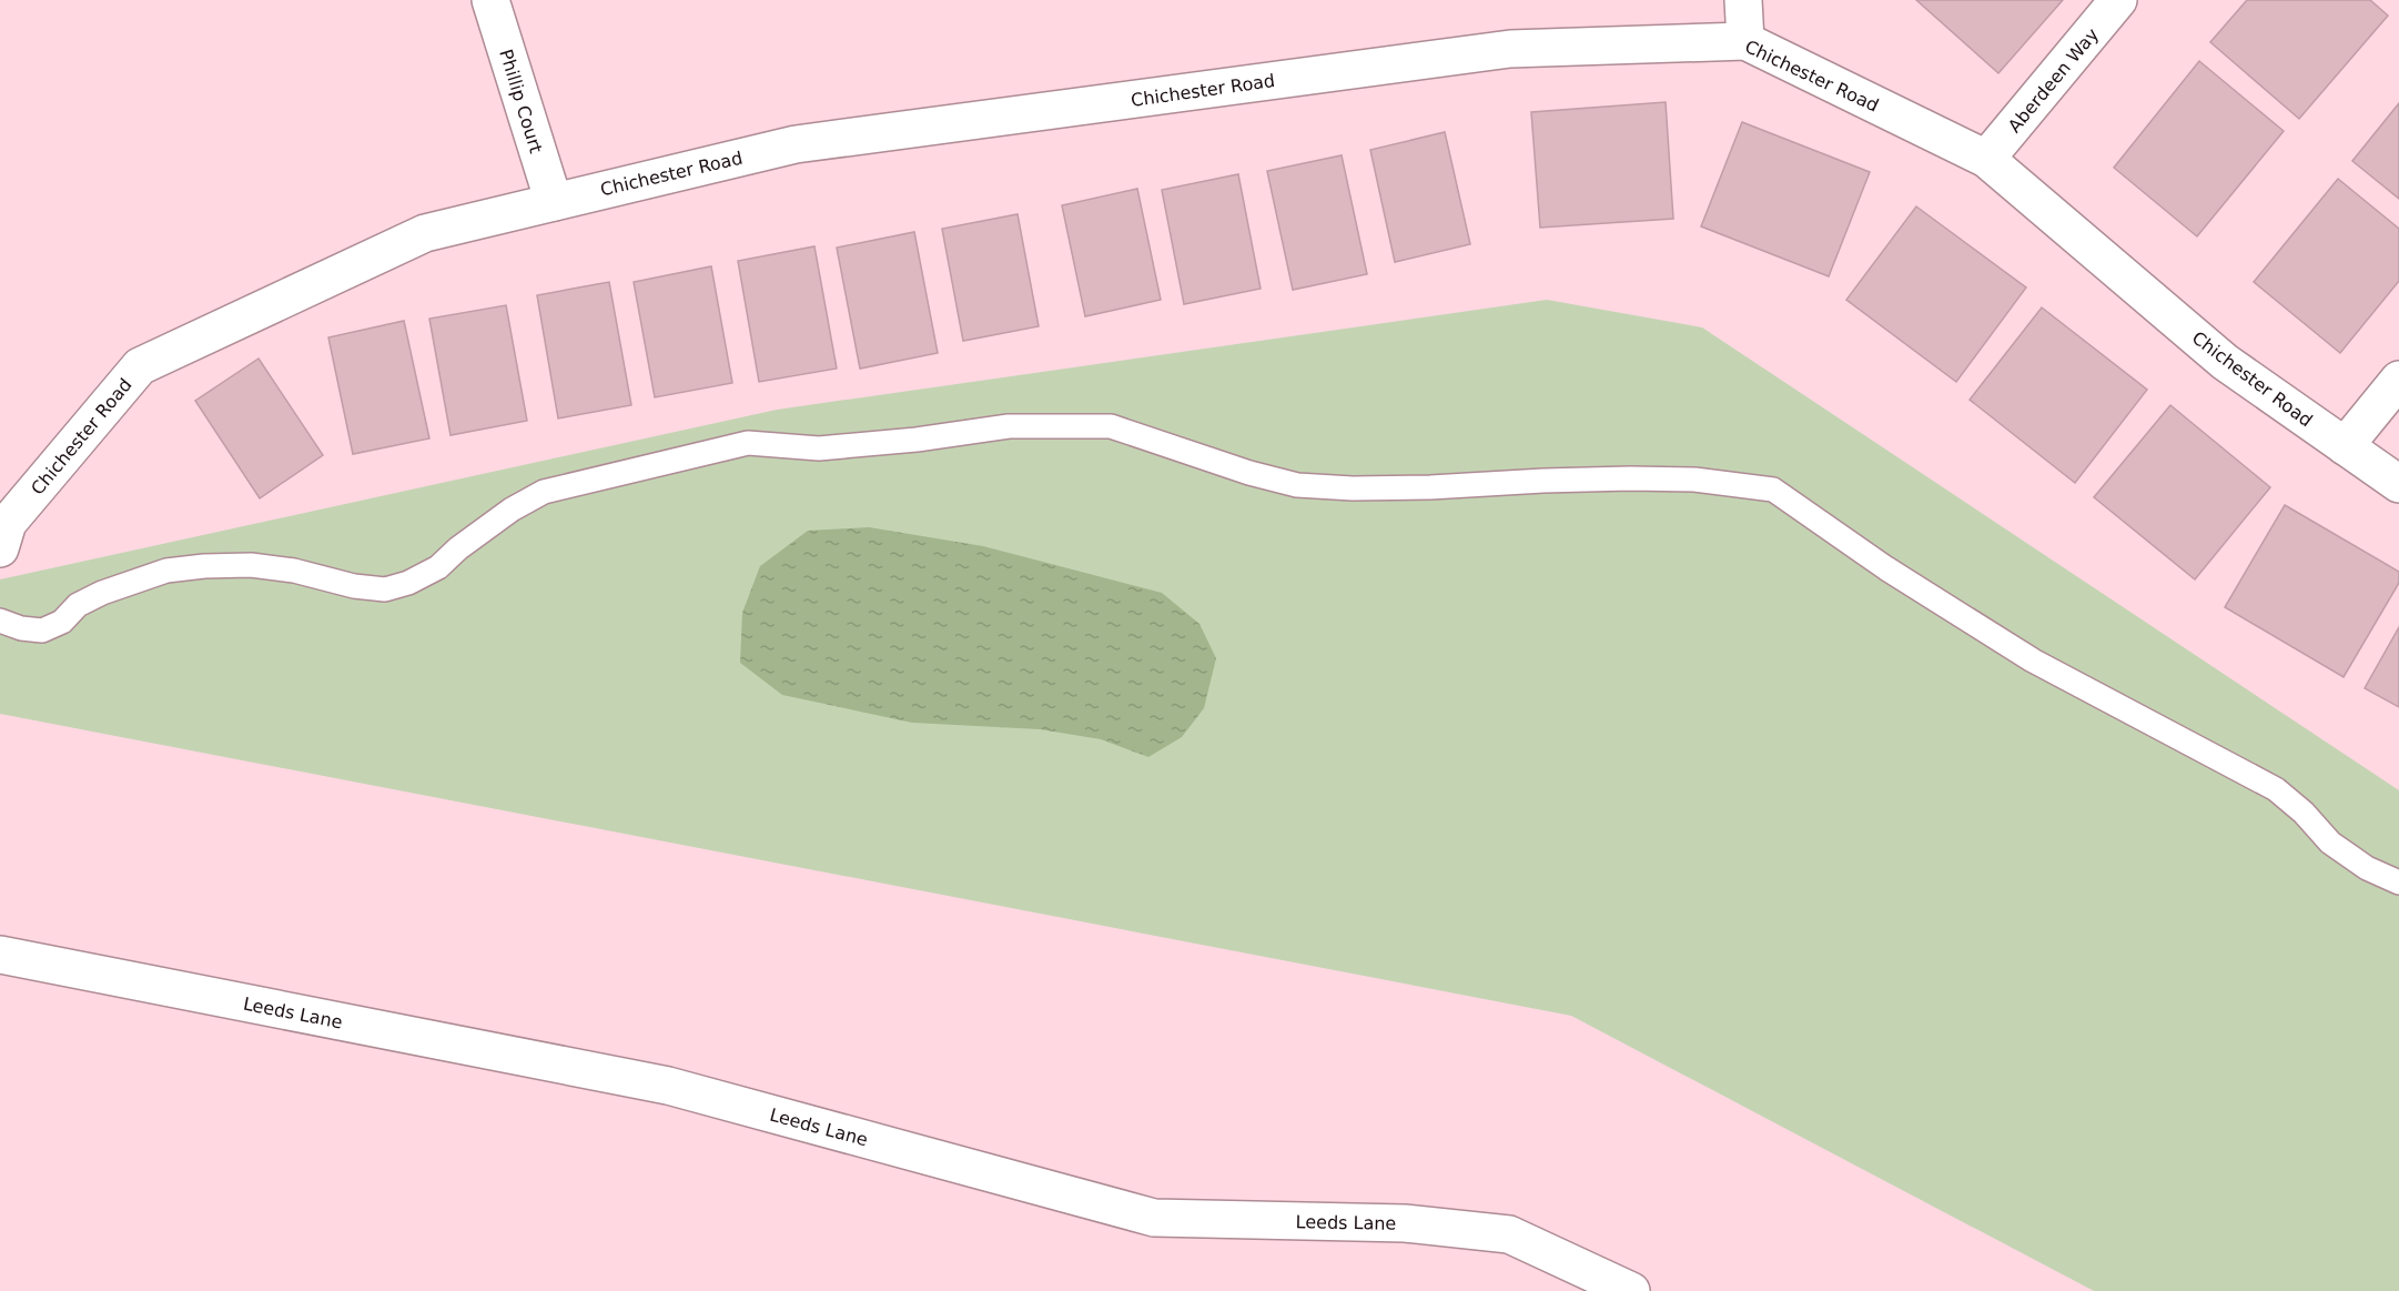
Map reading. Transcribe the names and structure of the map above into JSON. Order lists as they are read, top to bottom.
{
  "streets": {
    "street": [
      "Chichester Road",
      "Aberdeen Way",
      "Phillip Court",
      "Leeds Lane"
    ]
  },
  "crossings": [
    ["Chichester Road", "Aberdeen Way"],
    ["Chichester Road", "Phillip Court"]
  ]
}
